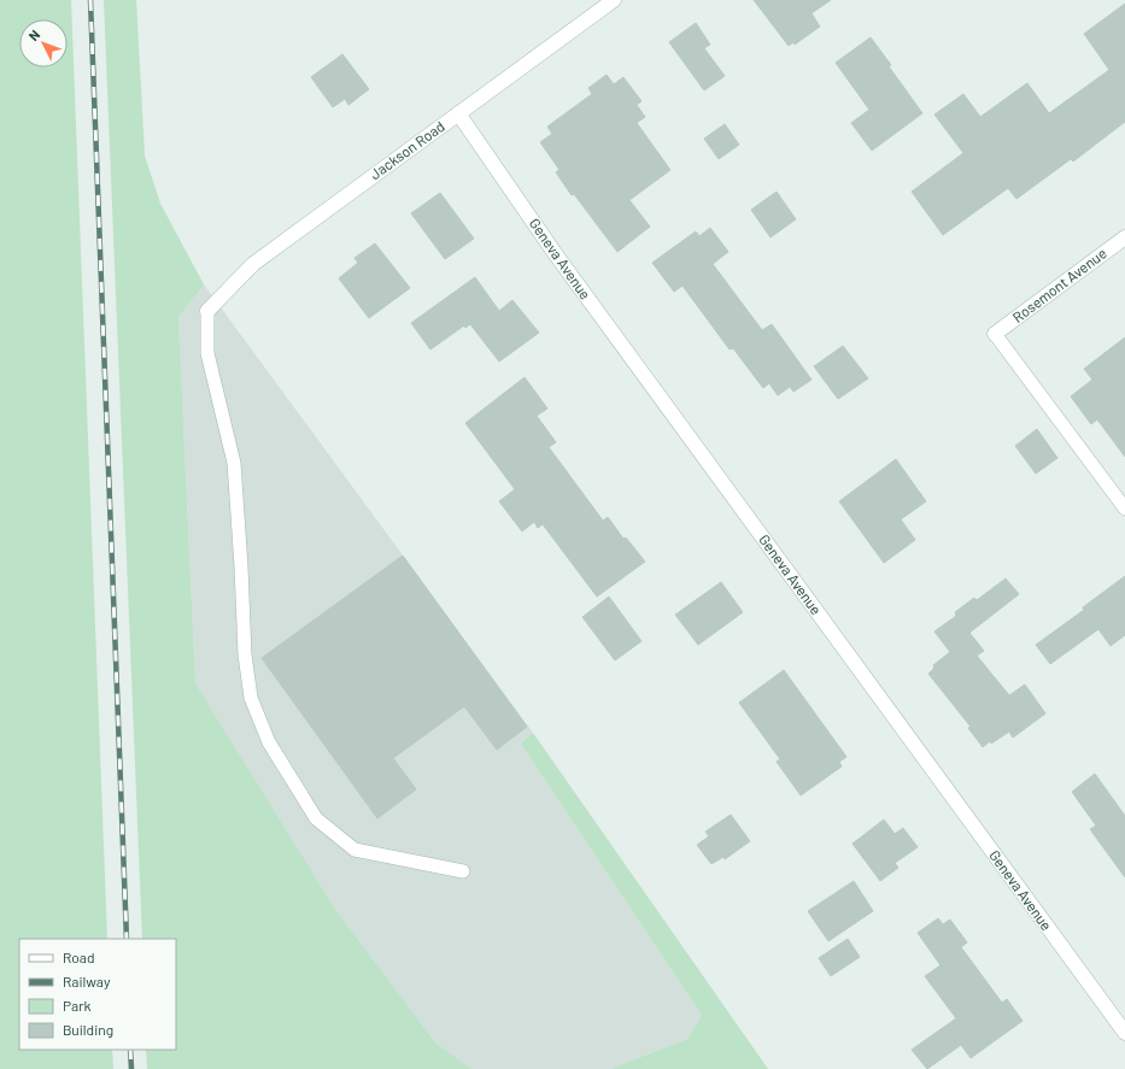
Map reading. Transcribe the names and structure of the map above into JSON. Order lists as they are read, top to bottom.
{
  "streets": {
    "street": ["Jackson Road", "Geneva Avenue", "Rosemont Avenue"]
  },
  "crossings": [
    ["Jackson Road", "Geneva Avenue"]
  ],
  "legend": [
    "Road",
    "Railway",
    "Park",
    "Building"
  ],
  "north": "top left"
}
